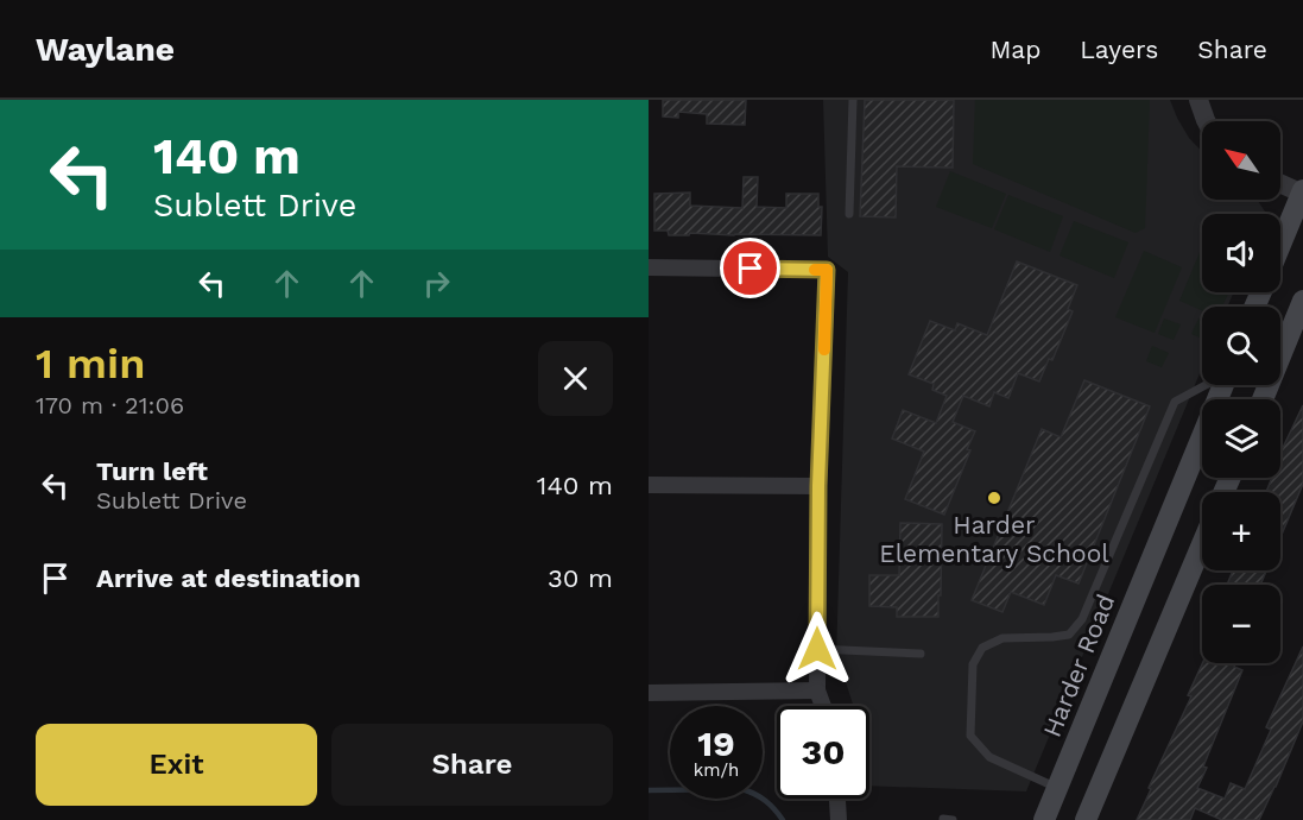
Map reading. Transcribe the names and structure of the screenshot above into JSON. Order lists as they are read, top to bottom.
{
  "streets": {
    "main road": ["Harder Road"]
  },
  "places": ["Harder Elementary School"],
  "north": "top left",
  "page": {
    "header": "Waylane",
    "nav": ["Map", "Layers", "Share"],
    "turn": ["140 m", "Sublett Drive"],
    "map_buttons": ["+", "−"],
    "heading": ["1 min", "170 m · 21:06"],
    "list": [
      {
        "name": "Turn left",
        "note": "Sublett Drive",
        "value": "140 m"
      },
      {
        "name": "Arrive at destination",
        "value": "30 m"
      }
    ],
    "speed": "19 km/h",
    "limit": "30",
    "buttons": ["Exit", "Share"]
  }
}
